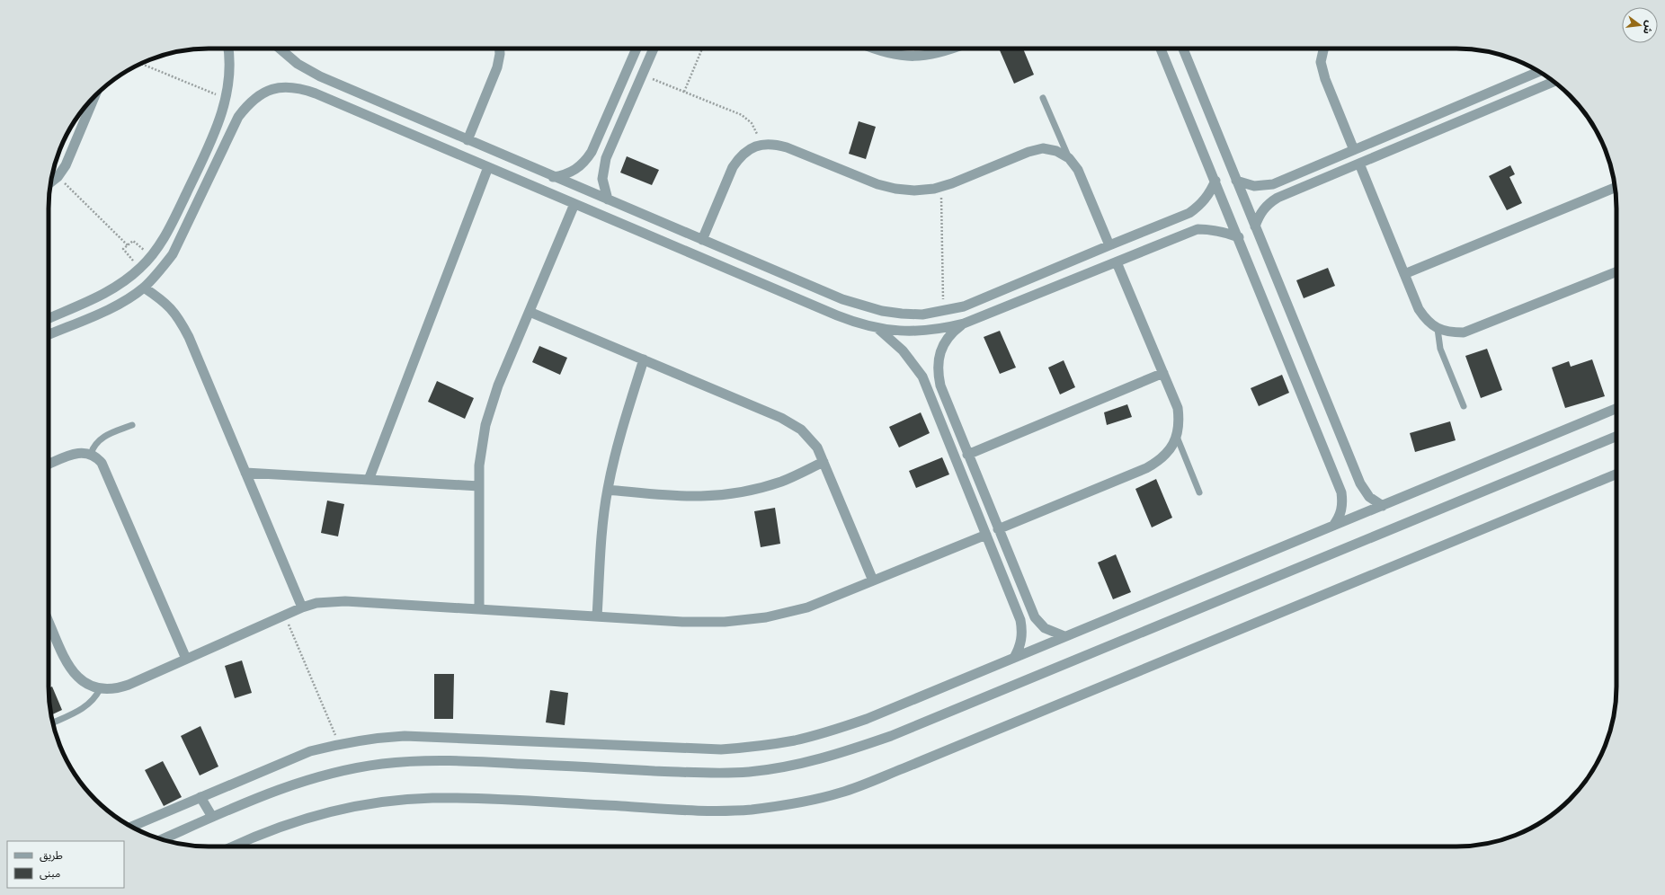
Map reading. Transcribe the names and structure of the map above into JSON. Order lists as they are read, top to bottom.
{
  "legend": ["طريق", "مبنى"],
  "north": "right"
}
